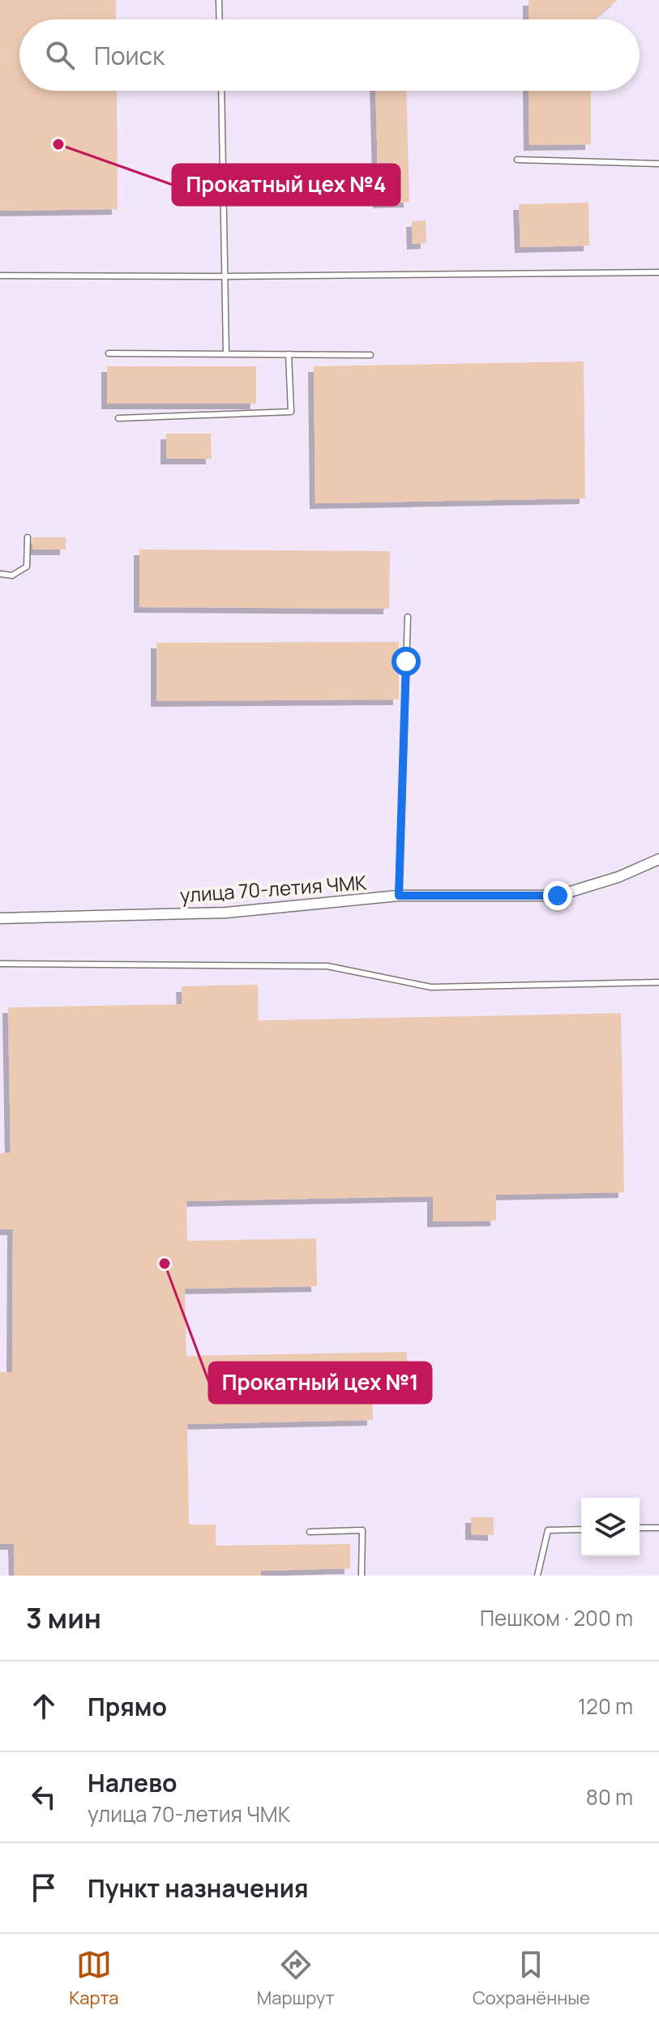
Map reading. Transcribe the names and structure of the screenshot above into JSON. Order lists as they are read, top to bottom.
{
  "streets": {
    "street": ["улица 70-летия ЧМК"]
  },
  "places": ["Прокатный цех №4", "Прокатный цех №1"],
  "page": {
    "search": "Поиск",
    "heading": ["3 мин", "Пешком · 200 m"],
    "list": [
      ["Прямо", "120 m"],
      ["Налево", "улица 70-летия ЧМК", "80 m"],
      "Пункт назначения"
    ],
    "nav": ["Карта", "Маршрут", "Сохранённые"]
  }
}
